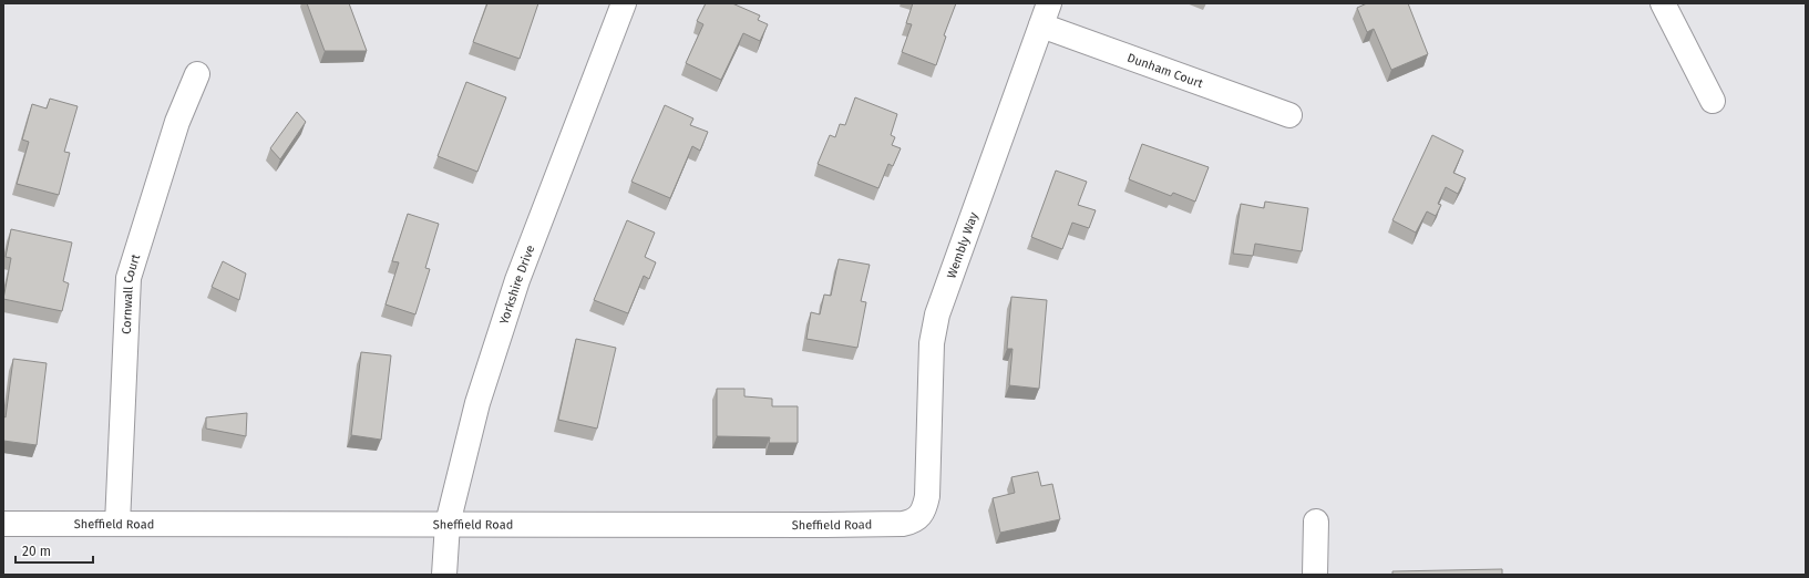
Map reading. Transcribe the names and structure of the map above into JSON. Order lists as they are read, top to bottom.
{
  "streets": {
    "street": [
      "Dunham Court",
      "Wembly Way",
      "Yorkshire Drive",
      "Cornwall Court",
      "Sheffield Road"
    ]
  },
  "crossings": [
    ["Dunham Court", "Wembly Way"],
    ["Wembly Way", "Sheffield Road"],
    ["Yorkshire Drive", "Sheffield Road"],
    ["Cornwall Court", "Sheffield Road"]
  ],
  "scale_bar": "20 m"
}
